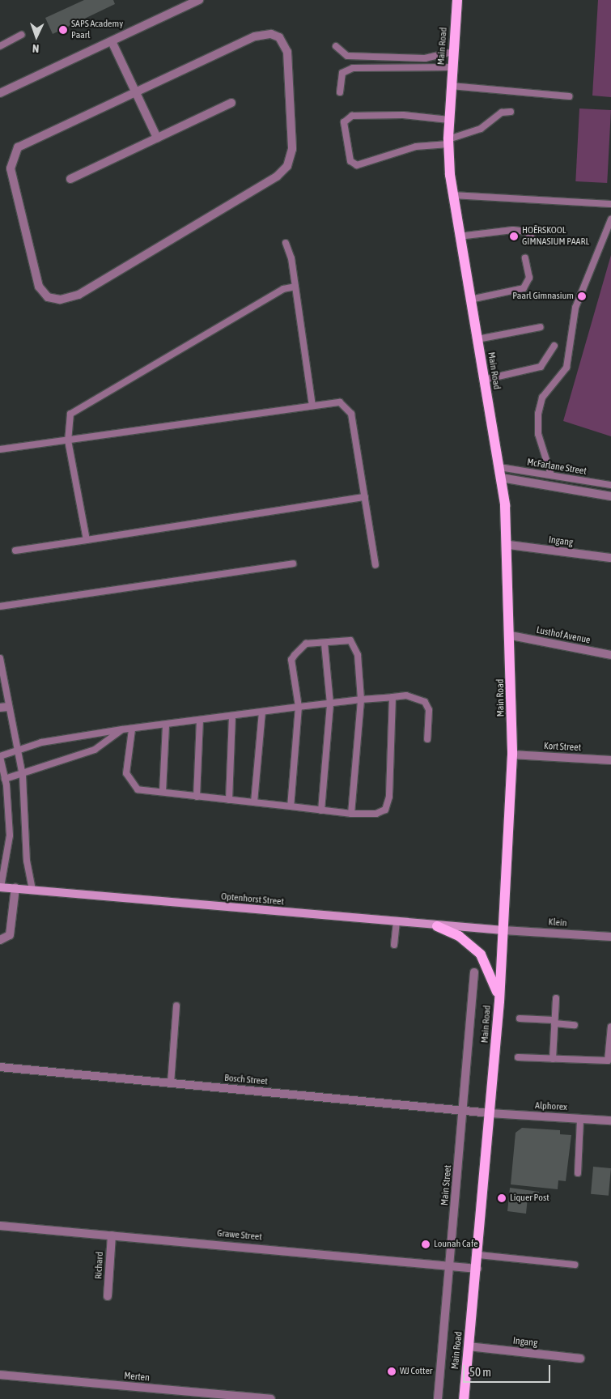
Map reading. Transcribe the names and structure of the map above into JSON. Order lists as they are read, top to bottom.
{
  "streets": {
    "main road": ["Main Road", "Optenhorst Street"],
    "street": [
      "Ingang",
      "Lusthof Avenue",
      "Kort Street",
      "Klein",
      "Bosch Street",
      "Alphorex",
      "Main Street",
      "Grawe Street",
      "Richard",
      "Merten"
    ],
    "lane": ["McFarlane Street"]
  },
  "crossings": [
    ["Main Road", "McFarlane Street"],
    ["Main Road", "Ingang"],
    ["Main Road", "Lusthof Avenue"],
    ["Main Road", "Kort Street"],
    ["Main Road", "Optenhorst Street"],
    ["Main Road", "Klein"],
    ["Main Road", "Bosch Street"],
    ["Main Road", "Alphorex"],
    ["Main Road", "Grawe Street"],
    ["Optenhorst Street", "Klein"],
    ["Bosch Street", "Alphorex"],
    ["Bosch Street", "Main Street"],
    ["Main Street", "Grawe Street"],
    ["Grawe Street", "Richard"]
  ],
  "places": [
    "SAPS Academy Paarl",
    "HOËRSKOOL GIMNASIUM PAARL",
    "Paarl Gimnasium",
    "Liquer Post",
    "Lounah Cafe",
    "WJ Cotter"
  ],
  "scale_bar": "50 m",
  "north": "bottom"
}
